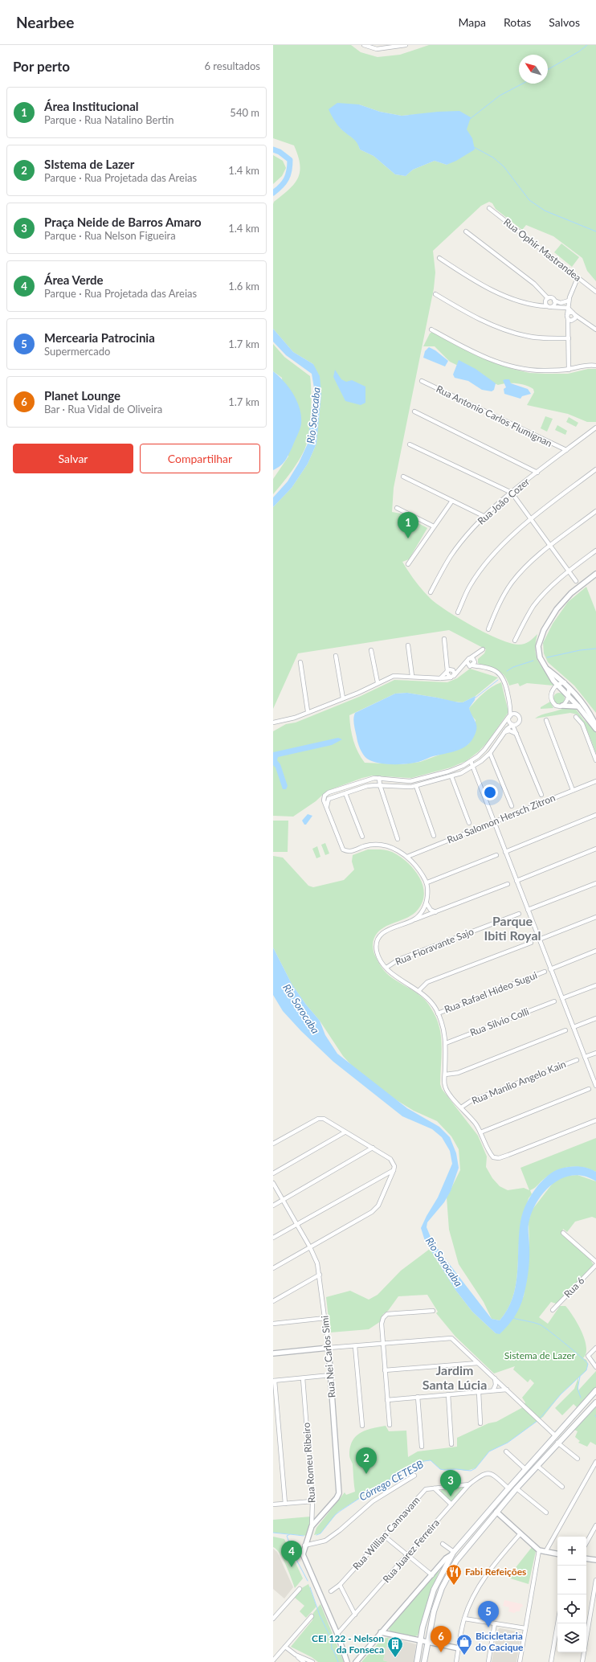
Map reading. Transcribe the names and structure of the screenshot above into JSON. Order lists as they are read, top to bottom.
{
  "streets": {
    "street": [
      "Rua Ophir Mastrandea",
      "Rua Antonio Carlos Flumignan",
      "Rua João Cozer",
      "Rua Salomon Hersch Zitron",
      "Rua Fioravante Sajo",
      "Rua Rafael Hideo Sugui",
      "Rua Silvio Colli",
      "Rua Manlio Angelo Kain",
      "Rua 6",
      "Rua Nei Carlos Simi",
      "Rua Romeu Ribeiro",
      "Rua Willian Cannavam",
      "Rua Juarez Ferreira"
    ]
  },
  "crossings": [
    ["Rua Antonio Carlos Flumignan", "Rua João Cozer"],
    ["Rua Nei Carlos Simi", "Rua Romeu Ribeiro"],
    ["Rua Romeu Ribeiro", "Rua Juarez Ferreira"],
    ["Rua Willian Cannavam", "Rua Juarez Ferreira"]
  ],
  "districts": ["Parque Ibiti Royal", "Jardim Santa Lúcia"],
  "water": ["Rio Sorocaba", "Córrego CETESB"],
  "parks": ["Sistema de Lazer"],
  "places": {
    "restaurant": ["Fabi Refeições"],
    "shop": ["Bicicletaria do Cacique"],
    "building": ["CEI 122 - Nelson da Fonseca"]
  },
  "north": "top left",
  "page": {
    "header": "Nearbee",
    "nav": ["Mapa", "Rotas", "Salvos"],
    "heading": ["Por perto", "6 resultados"],
    "list": [
      {
        "mark": "1",
        "name": "Área Institucional",
        "note": "Parque · Rua Natalino Bertin",
        "value": "540 m"
      },
      {
        "mark": "2",
        "name": "SIstema de Lazer",
        "note": "Parque · Rua Projetada das Areias",
        "value": "1.4 km"
      },
      {
        "mark": "3",
        "name": "Praça Neide de Barros Amaro",
        "note": "Parque · Rua Nelson Figueira",
        "value": "1.4 km"
      },
      {
        "mark": "4",
        "name": "Área Verde",
        "note": "Parque · Rua Projetada das Areias",
        "value": "1.6 km"
      },
      {
        "mark": "5",
        "name": "Mercearia Patrocinia",
        "note": "Supermercado",
        "value": "1.7 km"
      },
      {
        "mark": "6",
        "name": "Planet Lounge",
        "note": "Bar · Rua Vidal de Oliveira",
        "value": "1.7 km"
      }
    ],
    "buttons": ["Salvar", "Compartilhar"],
    "pins": [
      "1",
      "2",
      "3",
      "4",
      "5",
      "6"
    ],
    "map_buttons": ["+", "−"]
  }
}
